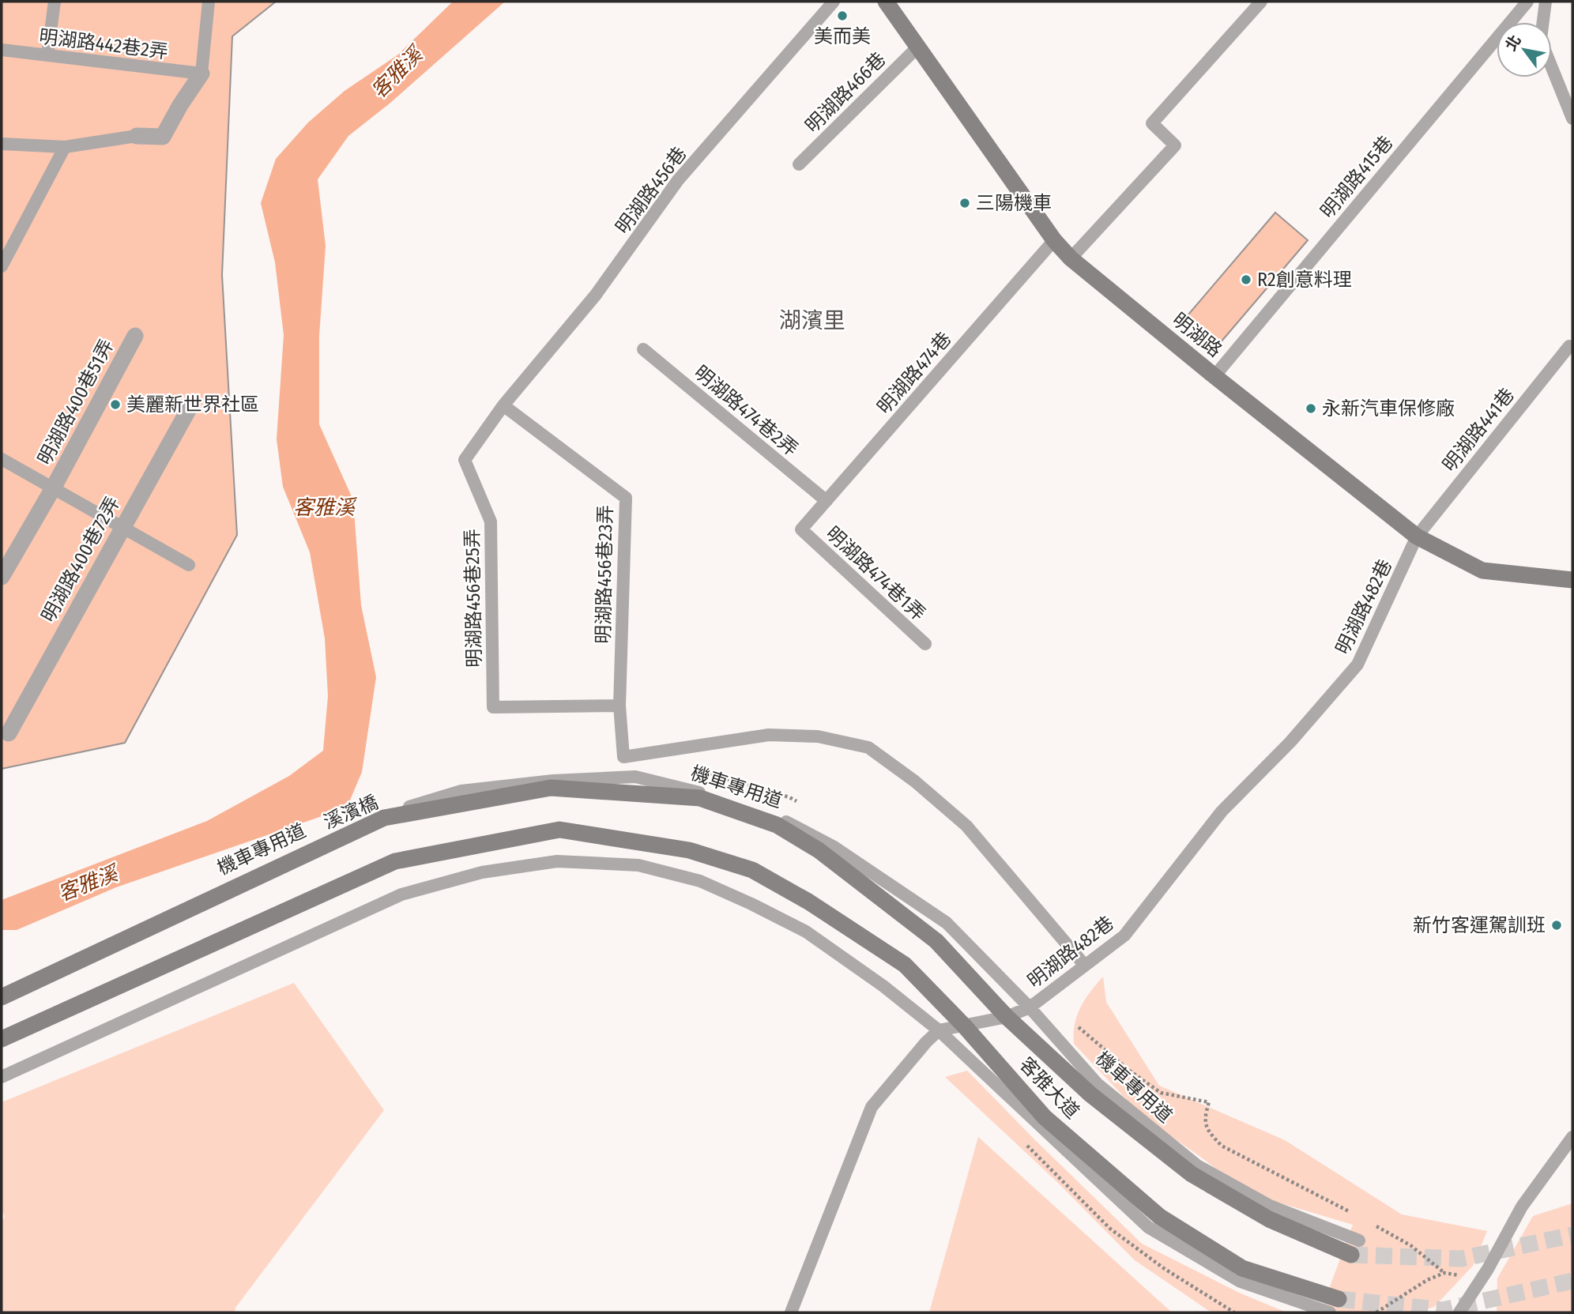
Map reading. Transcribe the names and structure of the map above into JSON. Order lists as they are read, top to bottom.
{
  "streets": {
    "street": [
      "明湖路",
      "明湖路400巷51弄",
      "明湖路400巷72弄",
      "溪濱橋",
      "客雅大道"
    ],
    "lane": [
      "明湖路442巷2弄",
      "明湖路466巷",
      "明湖路415巷",
      "明湖路456巷",
      "明湖路474巷",
      "明湖路474巷2弄",
      "明湖路441巷",
      "明湖路474巷1弄",
      "明湖路456巷23弄",
      "明湖路456巷25弄",
      "明湖路482巷",
      "機車專用道"
    ]
  },
  "crossings": [
    ["明湖路466巷", "明湖路"],
    ["明湖路415巷", "明湖路"],
    ["明湖路456巷", "明湖路456巷23弄"],
    ["明湖路456巷", "明湖路456巷25弄"],
    ["明湖路", "明湖路474巷"],
    ["明湖路", "明湖路441巷"],
    ["明湖路", "明湖路482巷"],
    ["明湖路474巷", "明湖路474巷2弄"],
    ["明湖路474巷", "明湖路474巷1弄"],
    ["明湖路441巷", "明湖路482巷"],
    ["明湖路456巷23弄", "明湖路456巷25弄"],
    ["明湖路482巷", "機車專用道"],
    ["明湖路482巷", "客雅大道"],
    ["機車專用道", "溪濱橋"],
    ["機車專用道", "客雅大道"],
    ["溪濱橋", "客雅大道"]
  ],
  "districts": ["湖濱里"],
  "water": ["客雅溪"],
  "places": [
    "美而美",
    "三陽機車",
    "R2創意料理",
    "美麗新世界社區",
    "永新汽車保修廠",
    "新竹客運駕訓班"
  ],
  "north": "top left"
}
